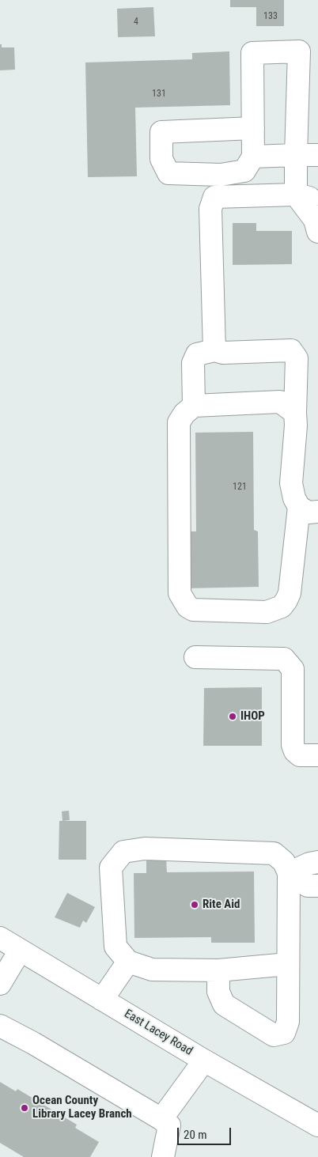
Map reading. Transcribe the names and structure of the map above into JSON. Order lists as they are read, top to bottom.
{
  "streets": {
    "street": ["East Lacey Road"]
  },
  "places": ["IHOP", "Rite Aid", "Ocean County Library Lacey Branch"],
  "house_numbers": [
    "133",
    "4",
    "131",
    "121"
  ],
  "scale_bar": "20 m"
}
